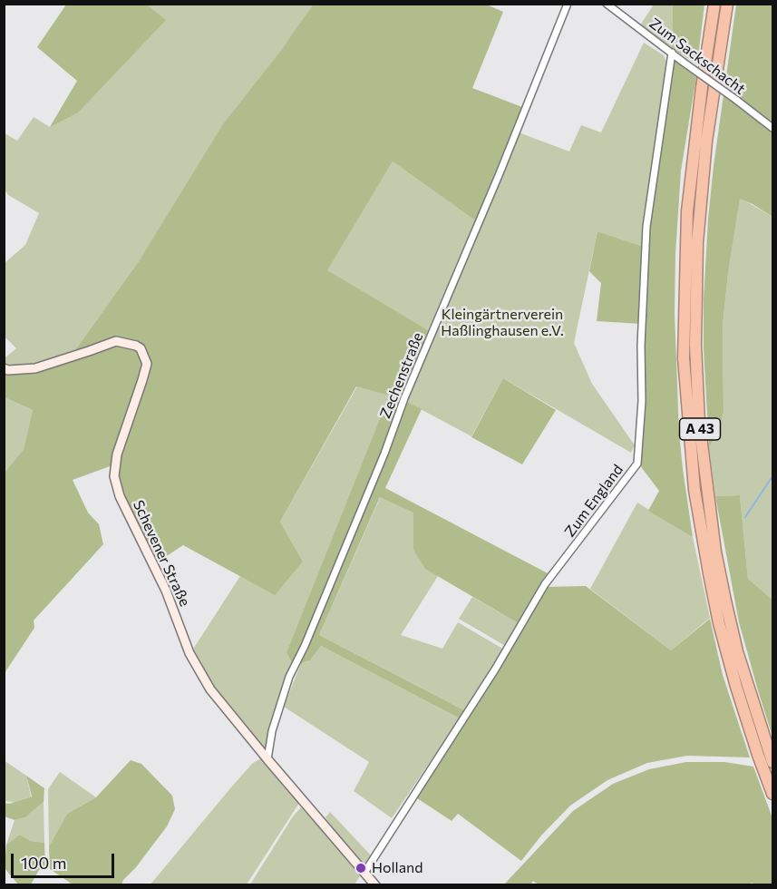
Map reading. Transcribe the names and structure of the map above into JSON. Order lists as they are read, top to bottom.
{
  "streets": {
    "highway": ["A 43"],
    "main road": ["Schevener Straße"],
    "street": ["Zum Sackschacht", "Zechenstraße", "Zum England"]
  },
  "crossings": [
    ["Zum Sackschacht", "Zum England"],
    ["Zechenstraße", "Schevener Straße"],
    ["Zum England", "Schevener Straße"]
  ],
  "parks": ["Kleingärtnerverein Haßlinghausen e.V."],
  "places": ["Holland"],
  "scale_bar": "100 m"
}
